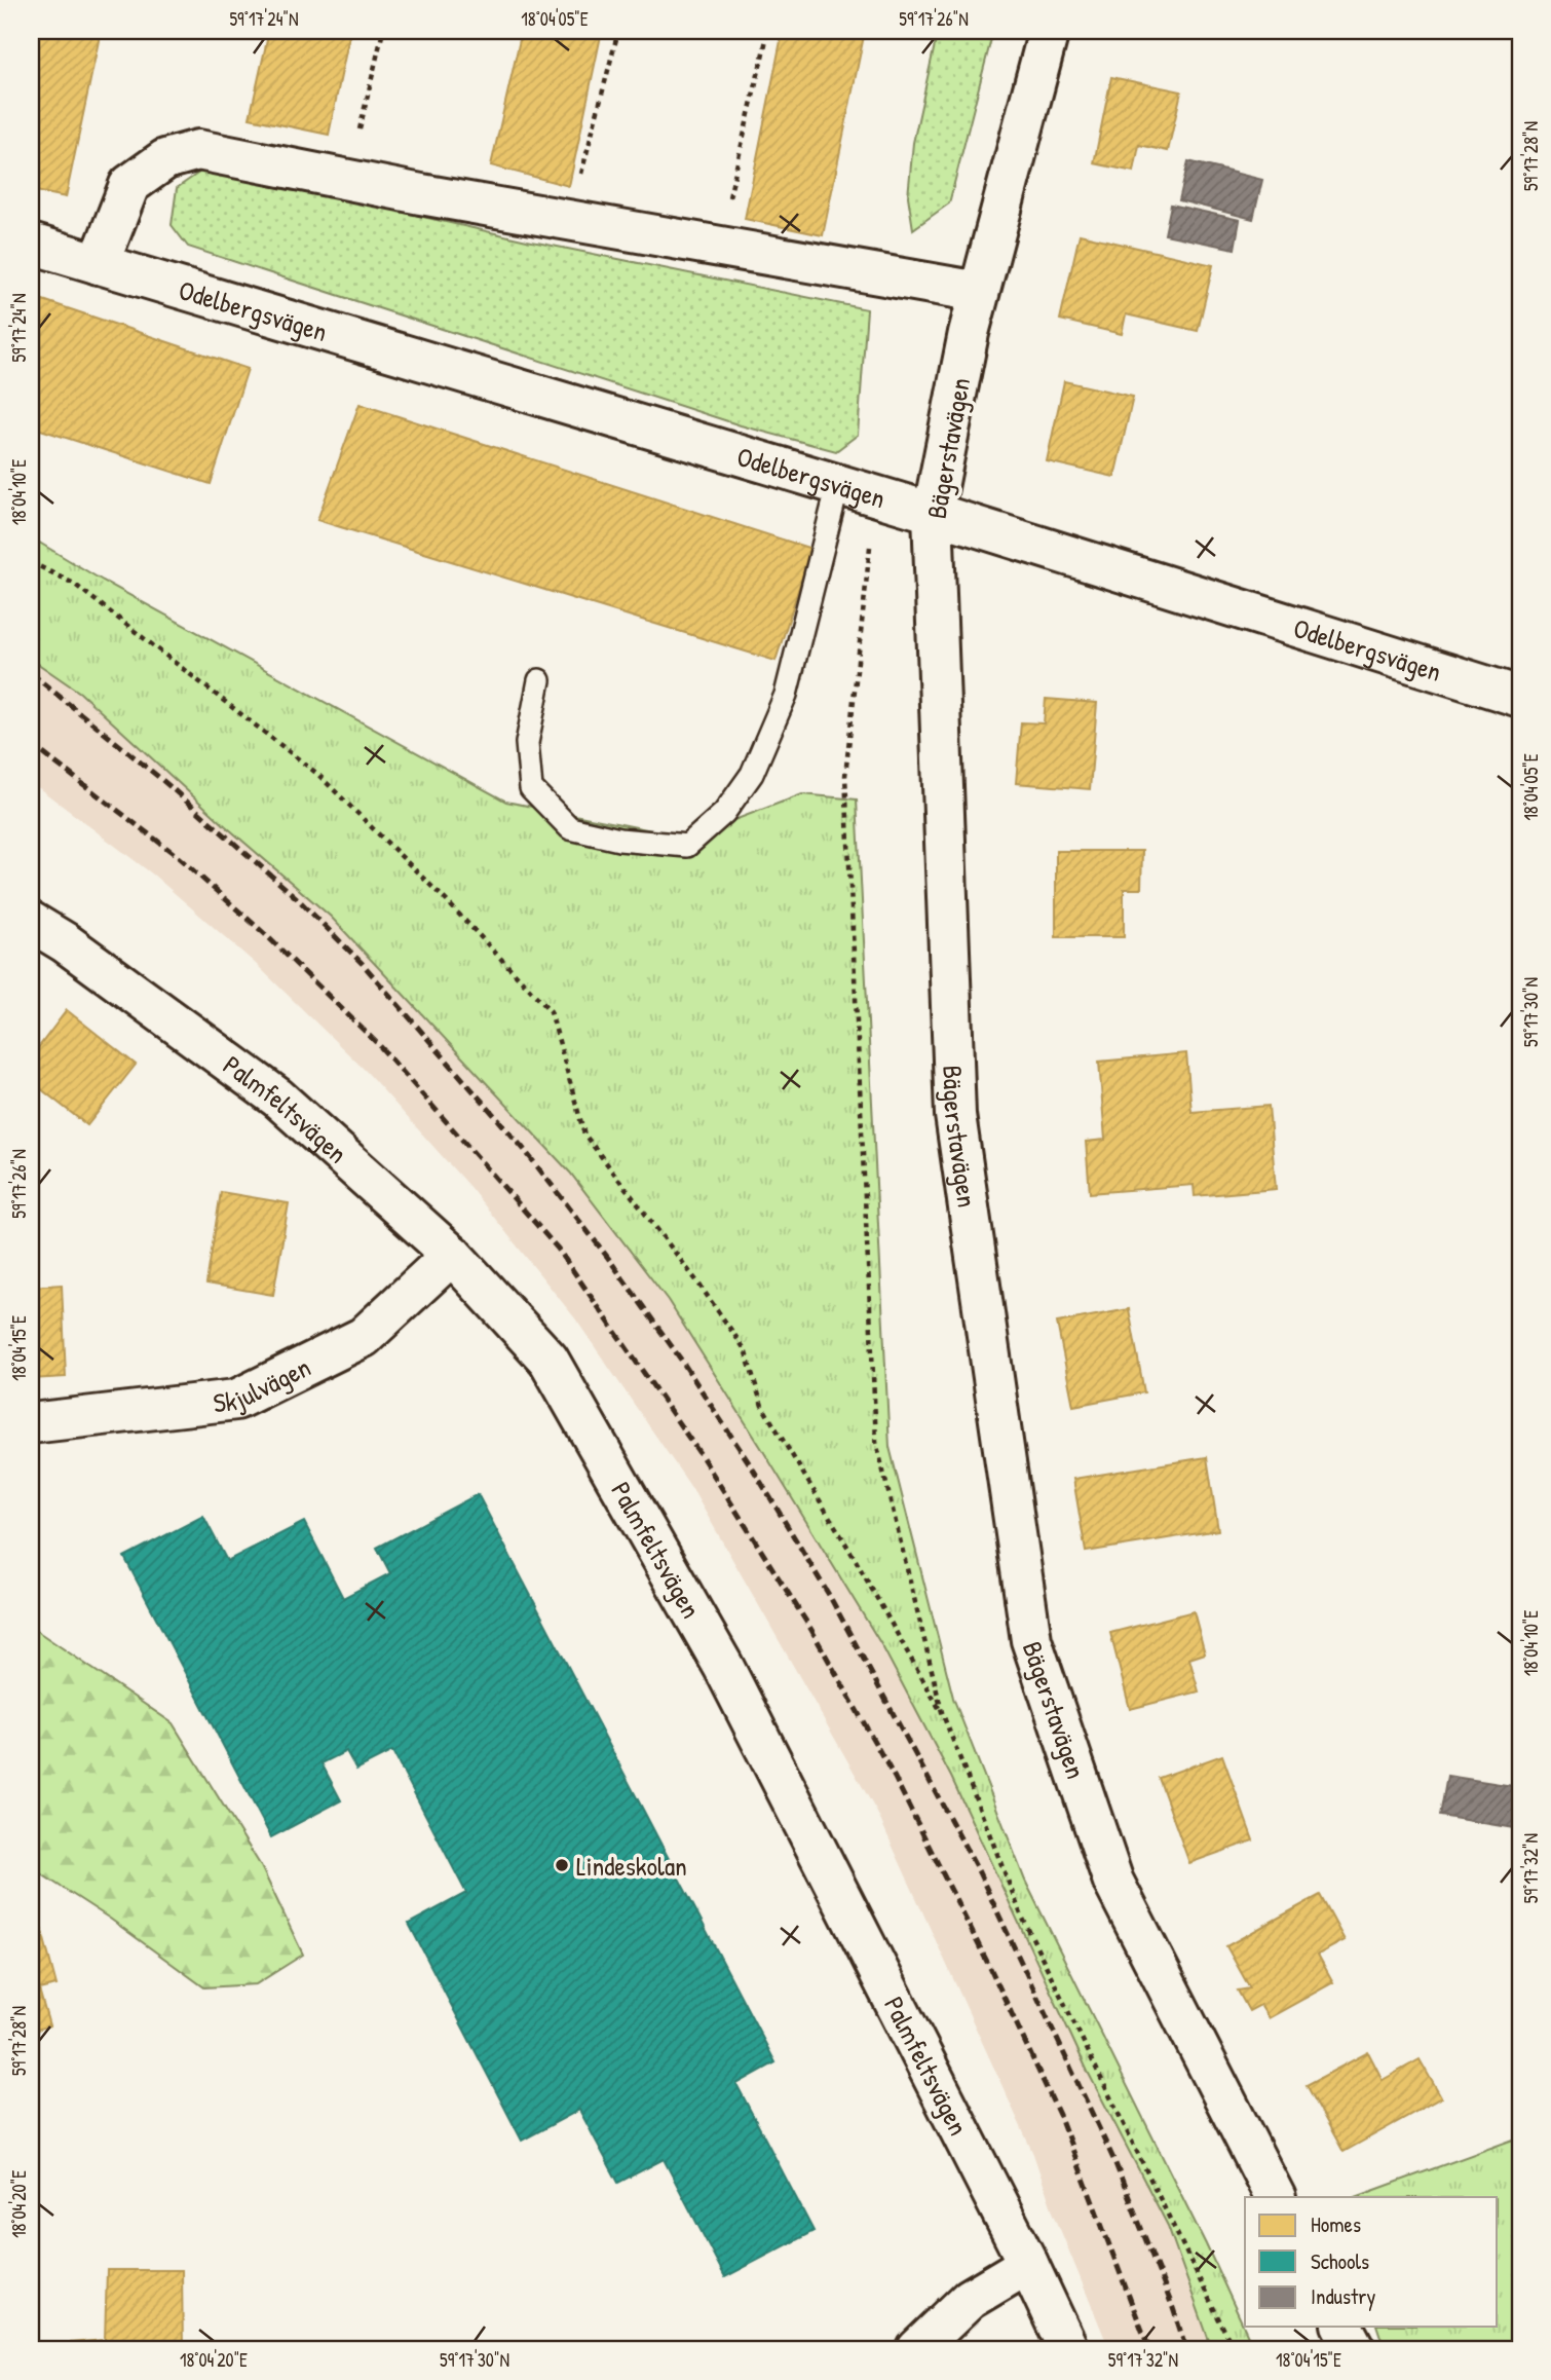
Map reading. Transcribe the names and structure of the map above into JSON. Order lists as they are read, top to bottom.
{
  "streets": {
    "street": [
      "Odelbergsvägen",
      "Bägerstavägen",
      "Palmfeltsvägen",
      "Skjulvägen"
    ]
  },
  "crossings": [
    ["Odelbergsvägen", "Bägerstavägen"],
    ["Palmfeltsvägen", "Skjulvägen"]
  ],
  "places": ["Lindeskolan"],
  "legend": ["Homes", "Schools", "Industry"],
  "coordinates": [
    "59°17'24\"N",
    "18°04'05\"E",
    "59°17'26\"N",
    "59°17'28\"N",
    "18°04'10\"E",
    "59°17'30\"N",
    "18°04'15\"E",
    "59°17'32\"N",
    "18°04'20\"E"
  ]
}
